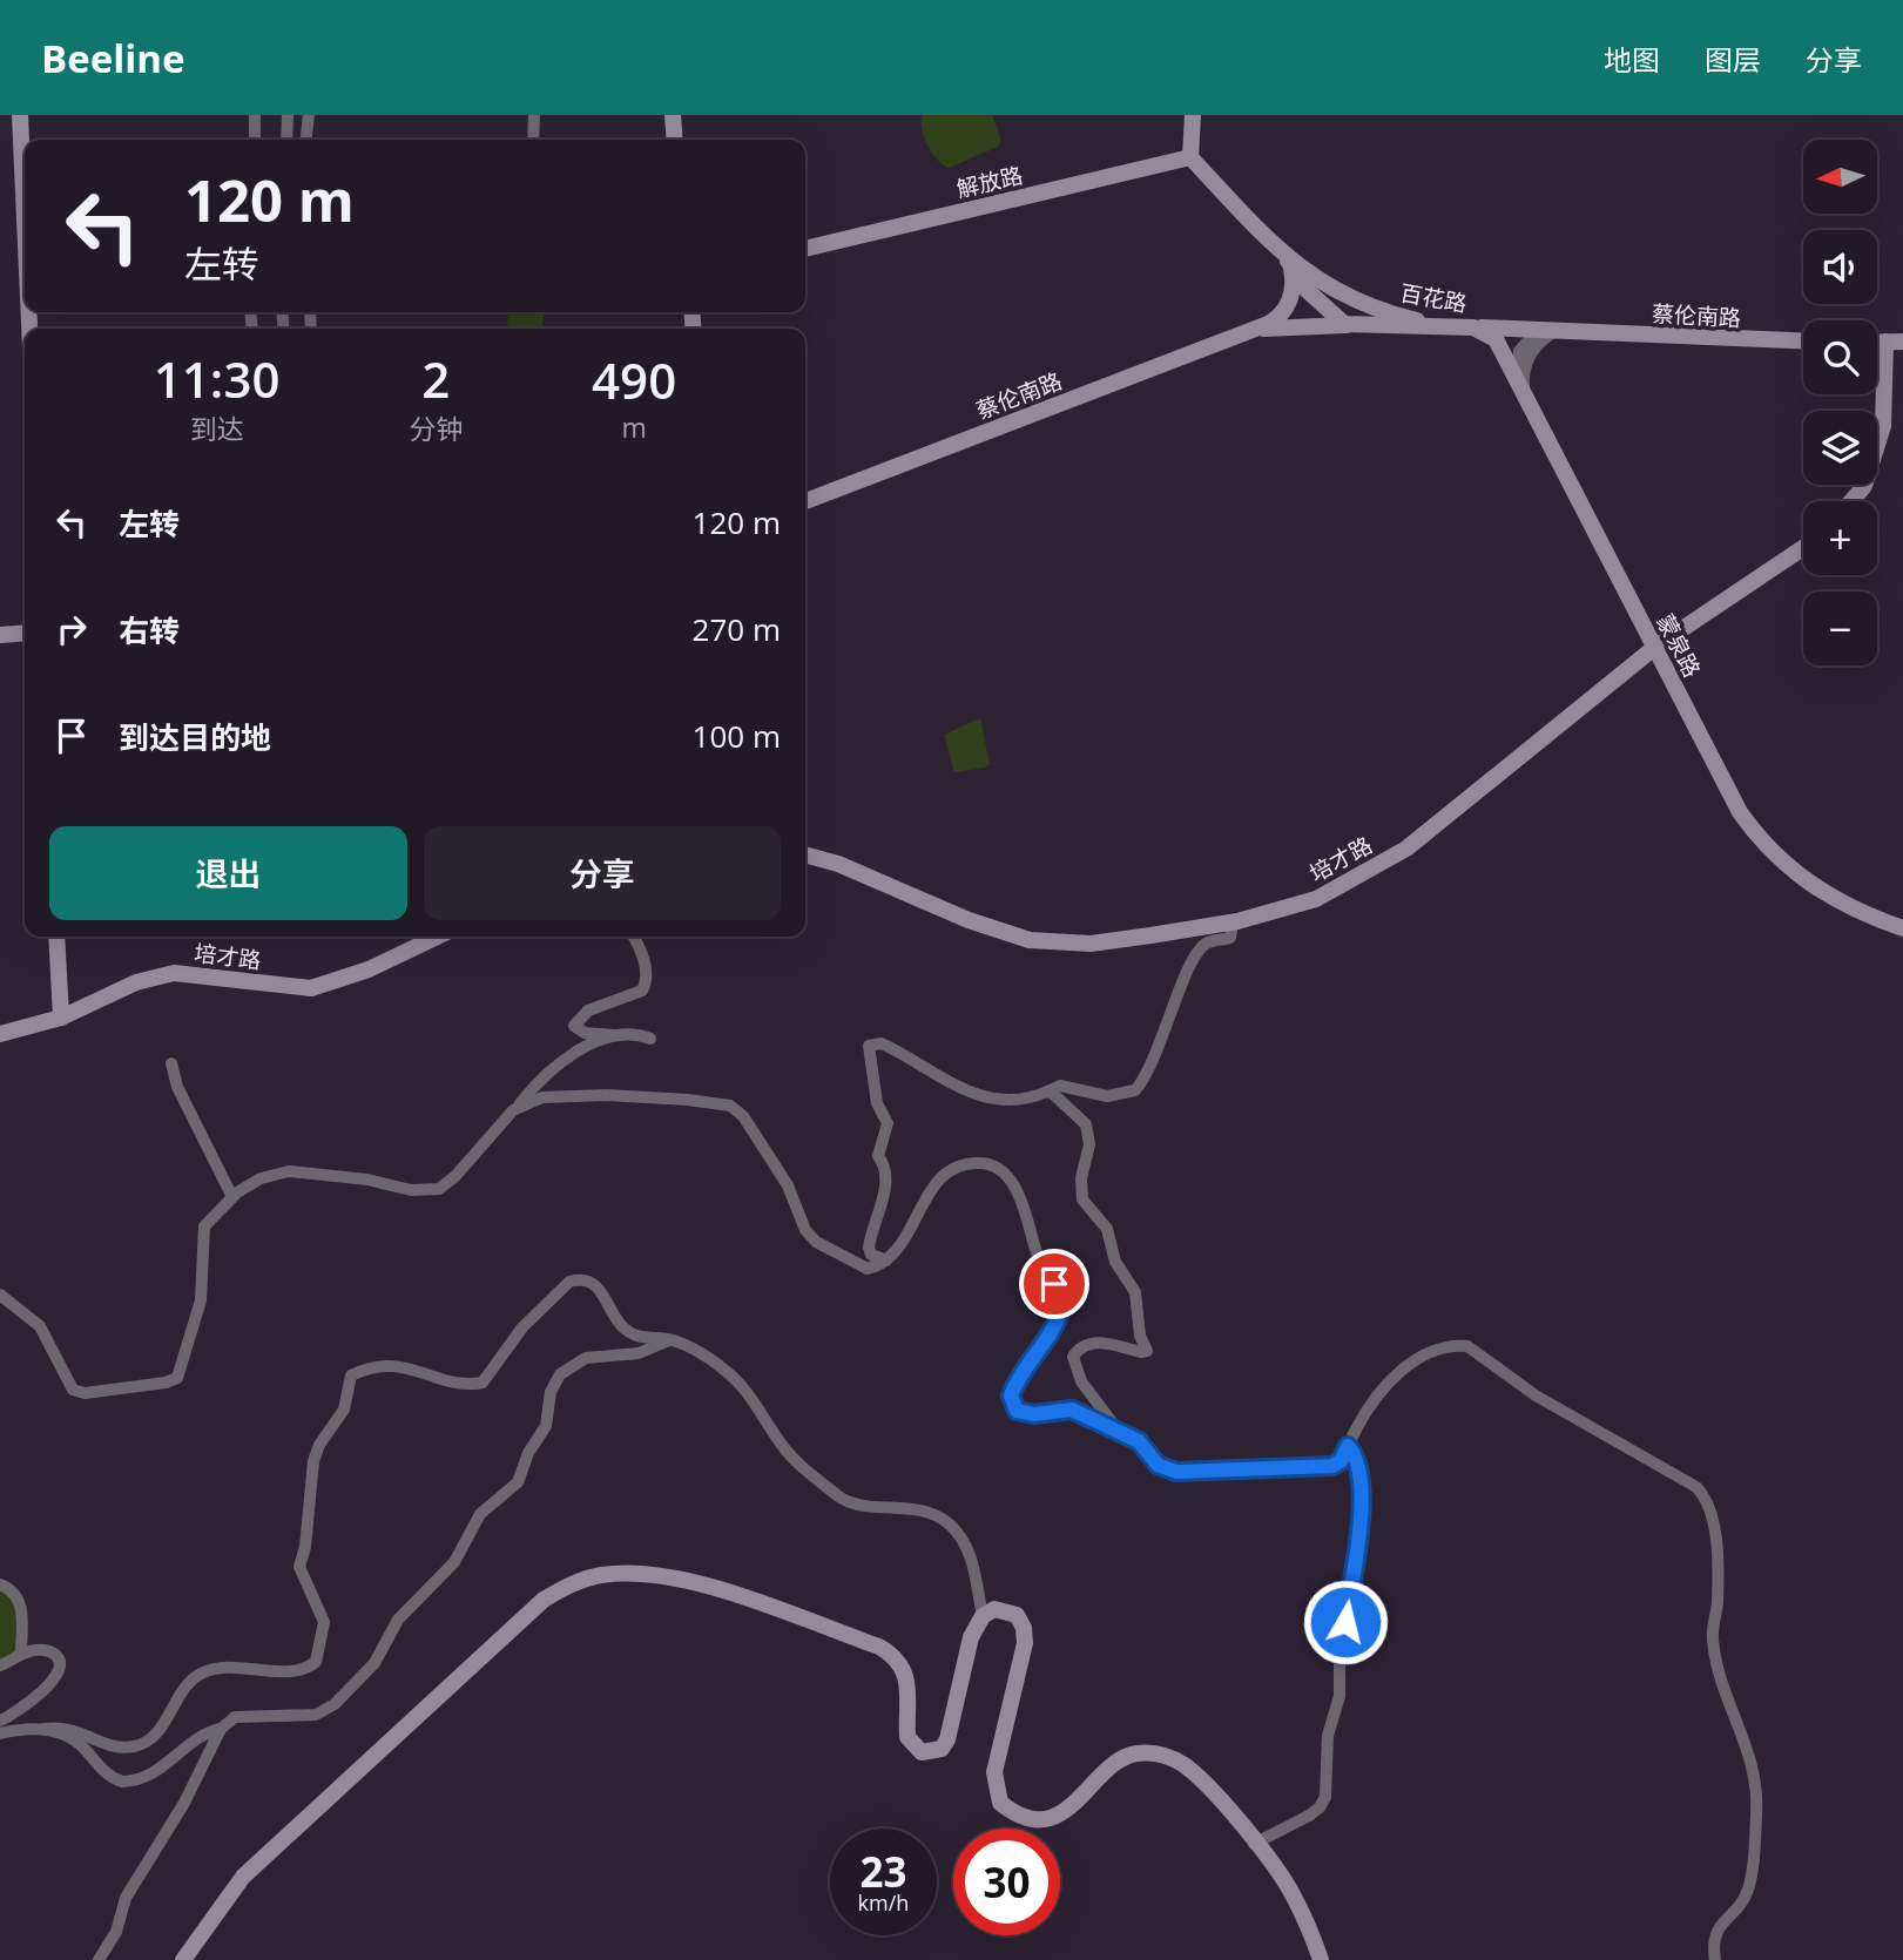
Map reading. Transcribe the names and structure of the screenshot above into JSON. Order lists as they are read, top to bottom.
{
  "streets": {
    "street": [
      "解放路",
      "百花路",
      "蔡伦南路",
      "蒙泉路",
      "培才路"
    ]
  },
  "crossings": [
    ["解放路", "百花路"],
    ["百花路", "蔡伦南路"],
    ["百花路", "蒙泉路"],
    ["蔡伦南路", "蒙泉路"],
    ["蒙泉路", "培才路"]
  ],
  "north": "left",
  "page": {
    "header": "Beeline",
    "nav": ["地图", "图层", "分享"],
    "map_buttons": ["+", "−"],
    "turn": ["120 m", "左转"],
    "eta": [
      "11:30",
      "到达",
      "2",
      "分钟",
      "490",
      "m"
    ],
    "list": [
      {
        "name": "左转",
        "value": "120 m"
      },
      {
        "name": "右转",
        "value": "270 m"
      },
      {
        "name": "到达目的地",
        "value": "100 m"
      }
    ],
    "buttons": ["退出", "分享"],
    "speed": "23 km/h",
    "limit": "30"
  }
}
